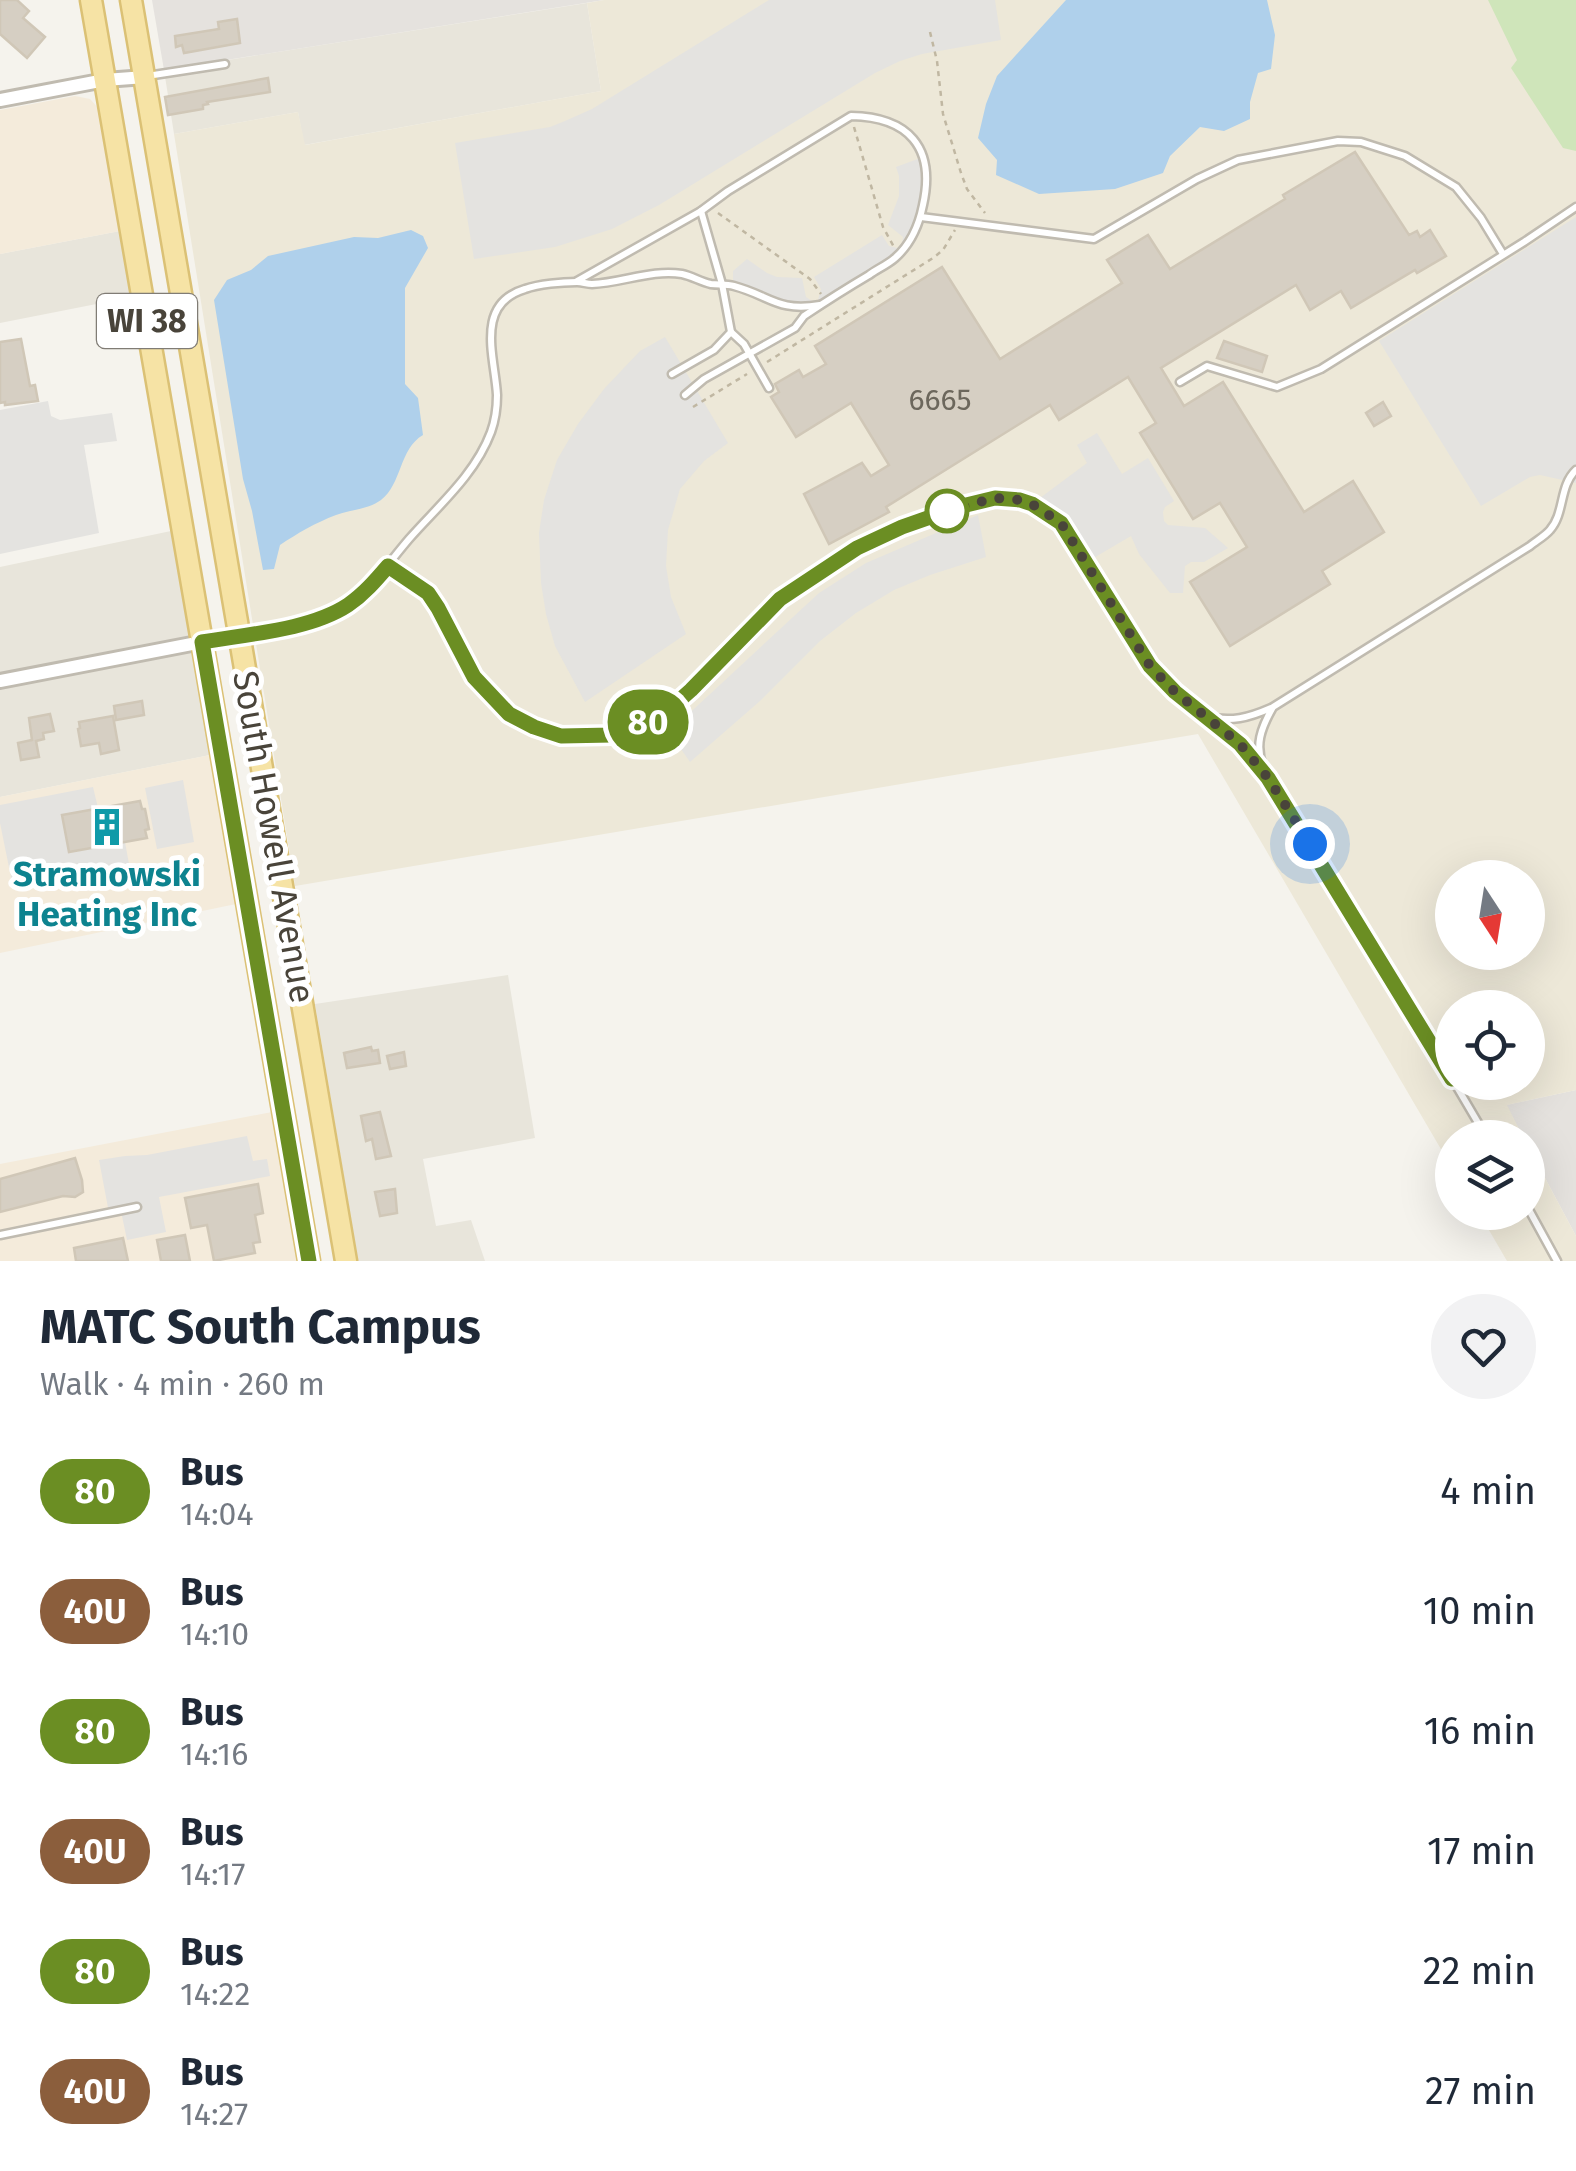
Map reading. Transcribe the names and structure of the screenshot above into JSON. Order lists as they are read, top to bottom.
{
  "streets": {
    "main road": ["WI 38", "South Howell Avenue"]
  },
  "places": {
    "building": ["Stramowski Heating Inc"]
  },
  "lines": ["bus line 80"],
  "house_numbers": ["6665"],
  "north": "bottom",
  "page": {
    "on_map": "80",
    "heading": ["MATC South Campus", "Walk · 4 min · 260 m"],
    "list": [
      {
        "mark": "80",
        "name": "Bus",
        "note": "14:04",
        "value": "4 min"
      },
      {
        "mark": "40U",
        "name": "Bus",
        "note": "14:10",
        "value": "10 min"
      },
      {
        "mark": "80",
        "name": "Bus",
        "note": "14:16",
        "value": "16 min"
      },
      {
        "mark": "40U",
        "name": "Bus",
        "note": "14:17",
        "value": "17 min"
      },
      {
        "mark": "80",
        "name": "Bus",
        "note": "14:22",
        "value": "22 min"
      },
      {
        "mark": "40U",
        "name": "Bus",
        "note": "14:27",
        "value": "27 min"
      }
    ]
  }
}
